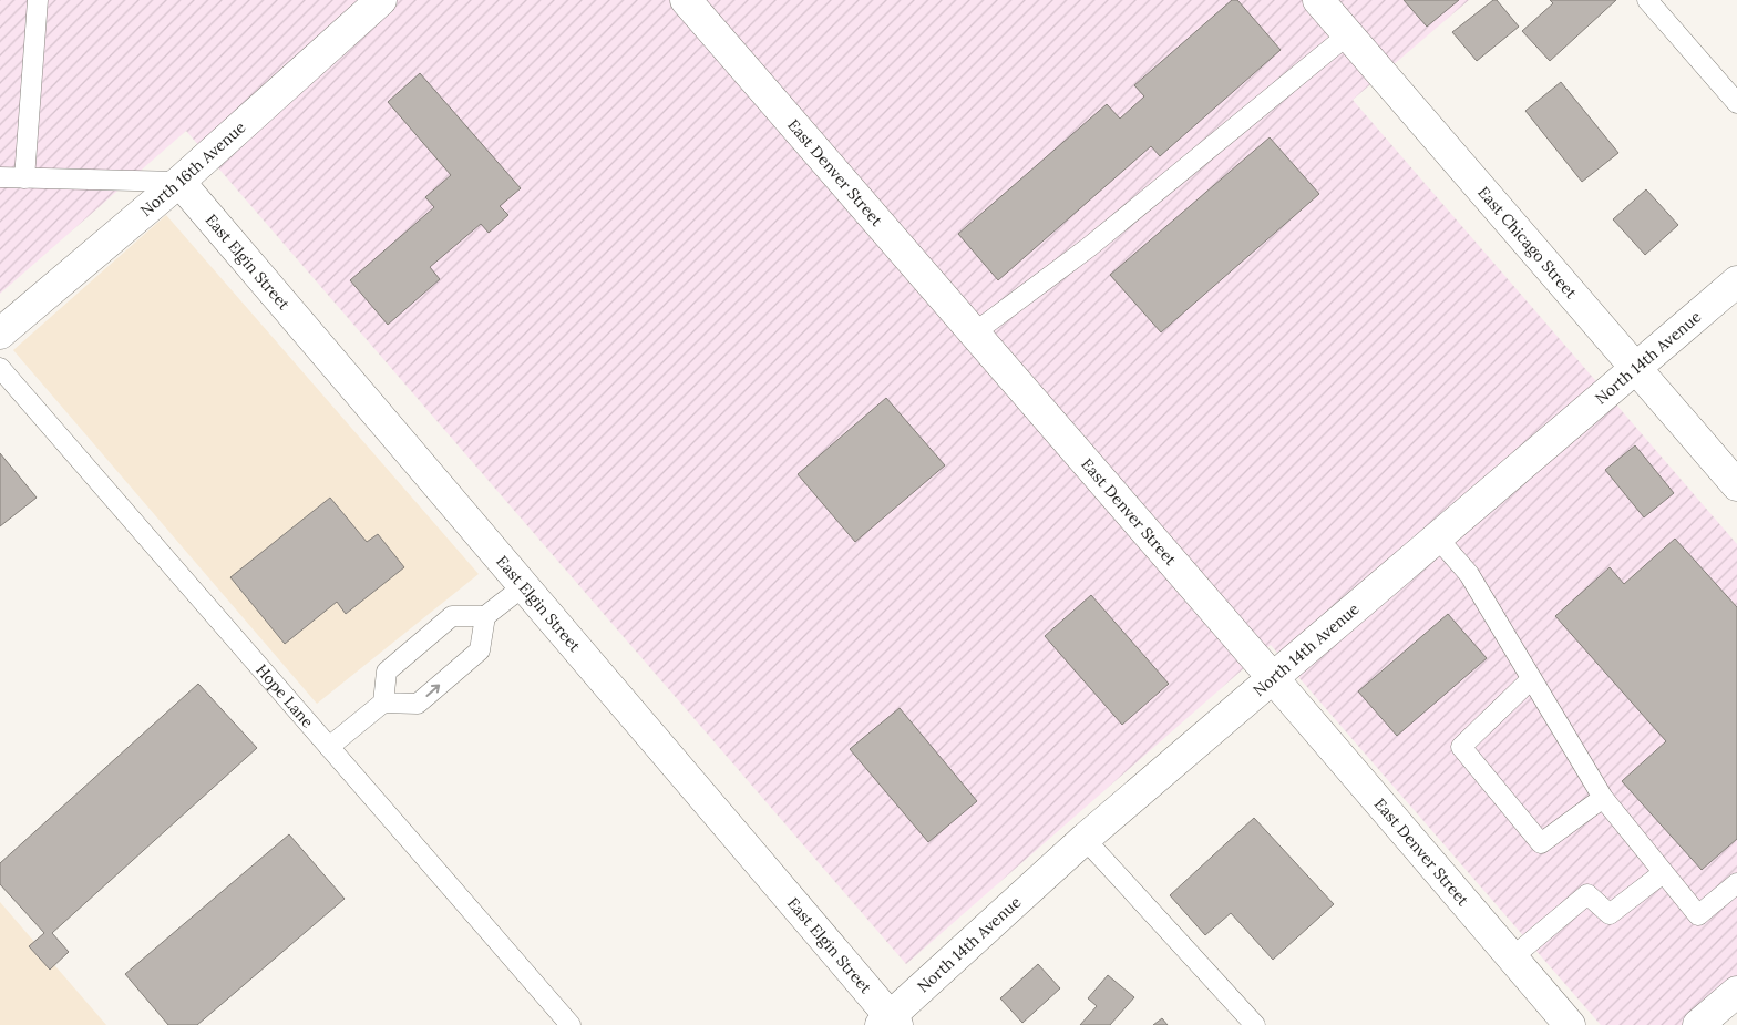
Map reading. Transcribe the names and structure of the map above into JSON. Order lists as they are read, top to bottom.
{
  "streets": {
    "street": [
      "North 16th Avenue",
      "East Denver Street",
      "East Chicago Street",
      "East Elgin Street",
      "North 14th Avenue"
    ],
    "lane": ["Hope Lane"]
  },
  "crossings": [
    ["North 16th Avenue", "East Elgin Street"],
    ["East Denver Street", "North 14th Avenue"],
    ["East Chicago Street", "North 14th Avenue"],
    ["East Elgin Street", "North 14th Avenue"]
  ]
}
